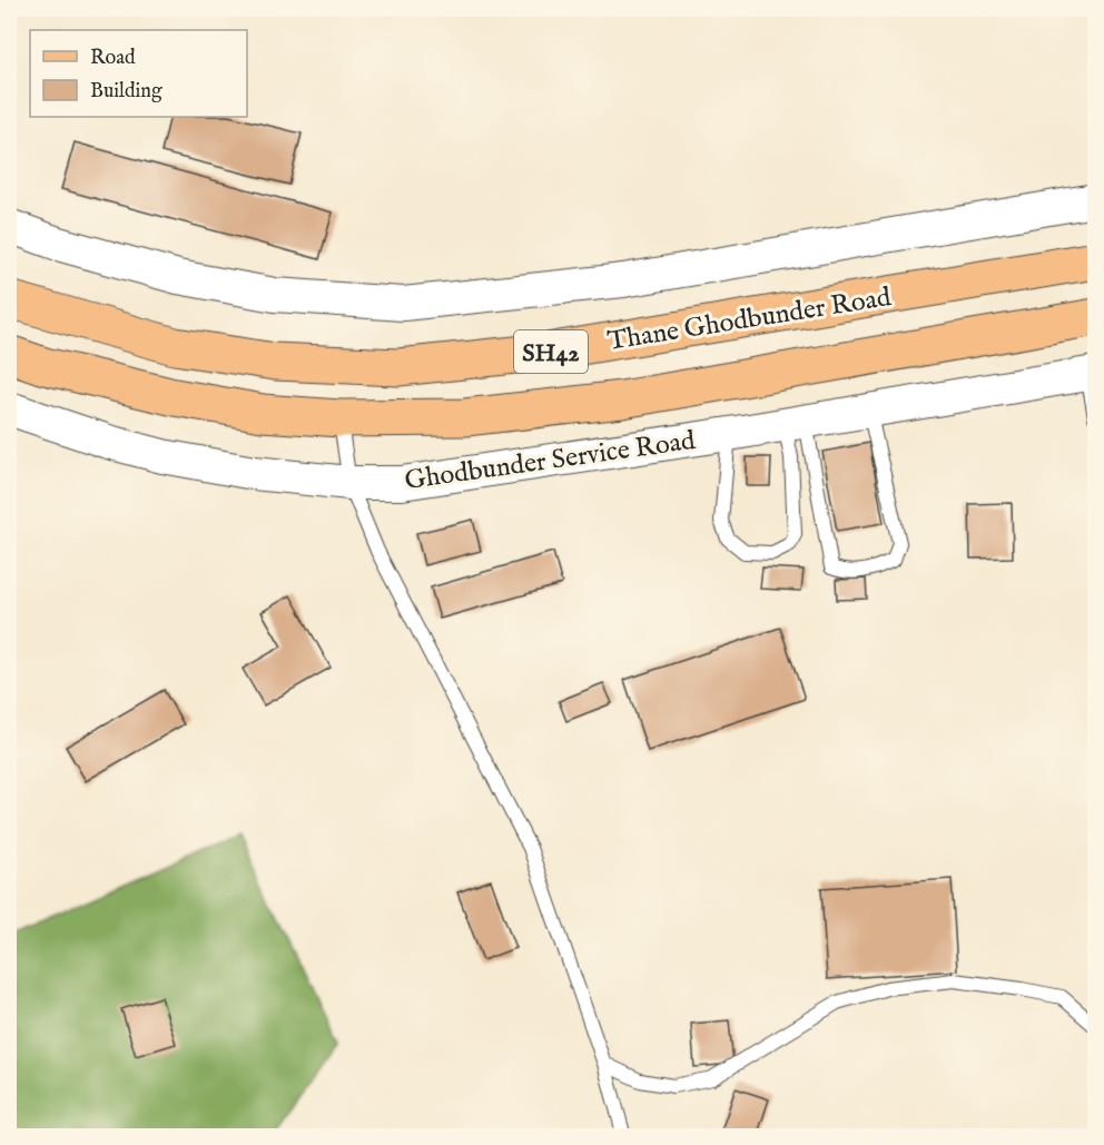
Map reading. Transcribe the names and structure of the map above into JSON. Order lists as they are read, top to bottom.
{
  "streets": {
    "main road": ["Thane Ghodbunder Road", "SH42"],
    "street": ["Ghodbunder Service Road"]
  },
  "legend": ["Road", "Building"]
}
